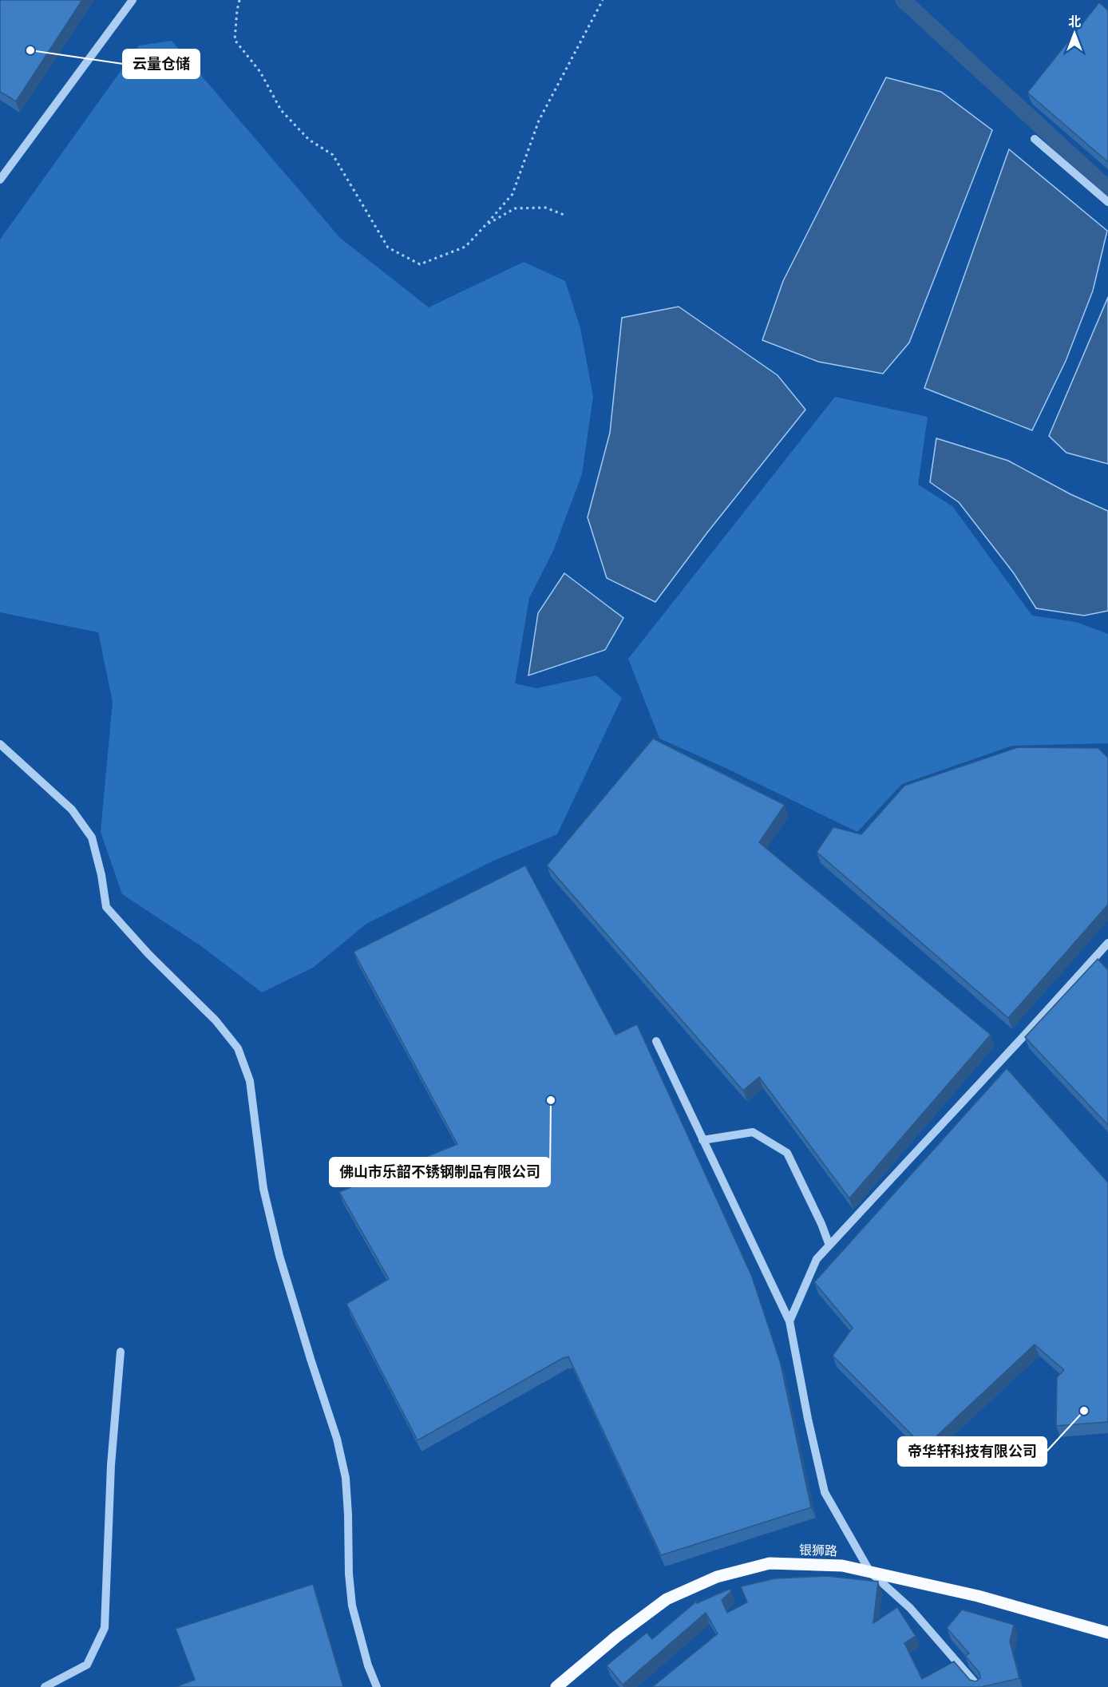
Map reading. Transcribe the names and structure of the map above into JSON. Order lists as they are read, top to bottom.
{
  "streets": {
    "main road": ["银狮路"]
  },
  "places": ["云量仓储", "佛山市乐韶不锈钢制品有限公司", "帝华轩科技有限公司"],
  "north": "top"
}
